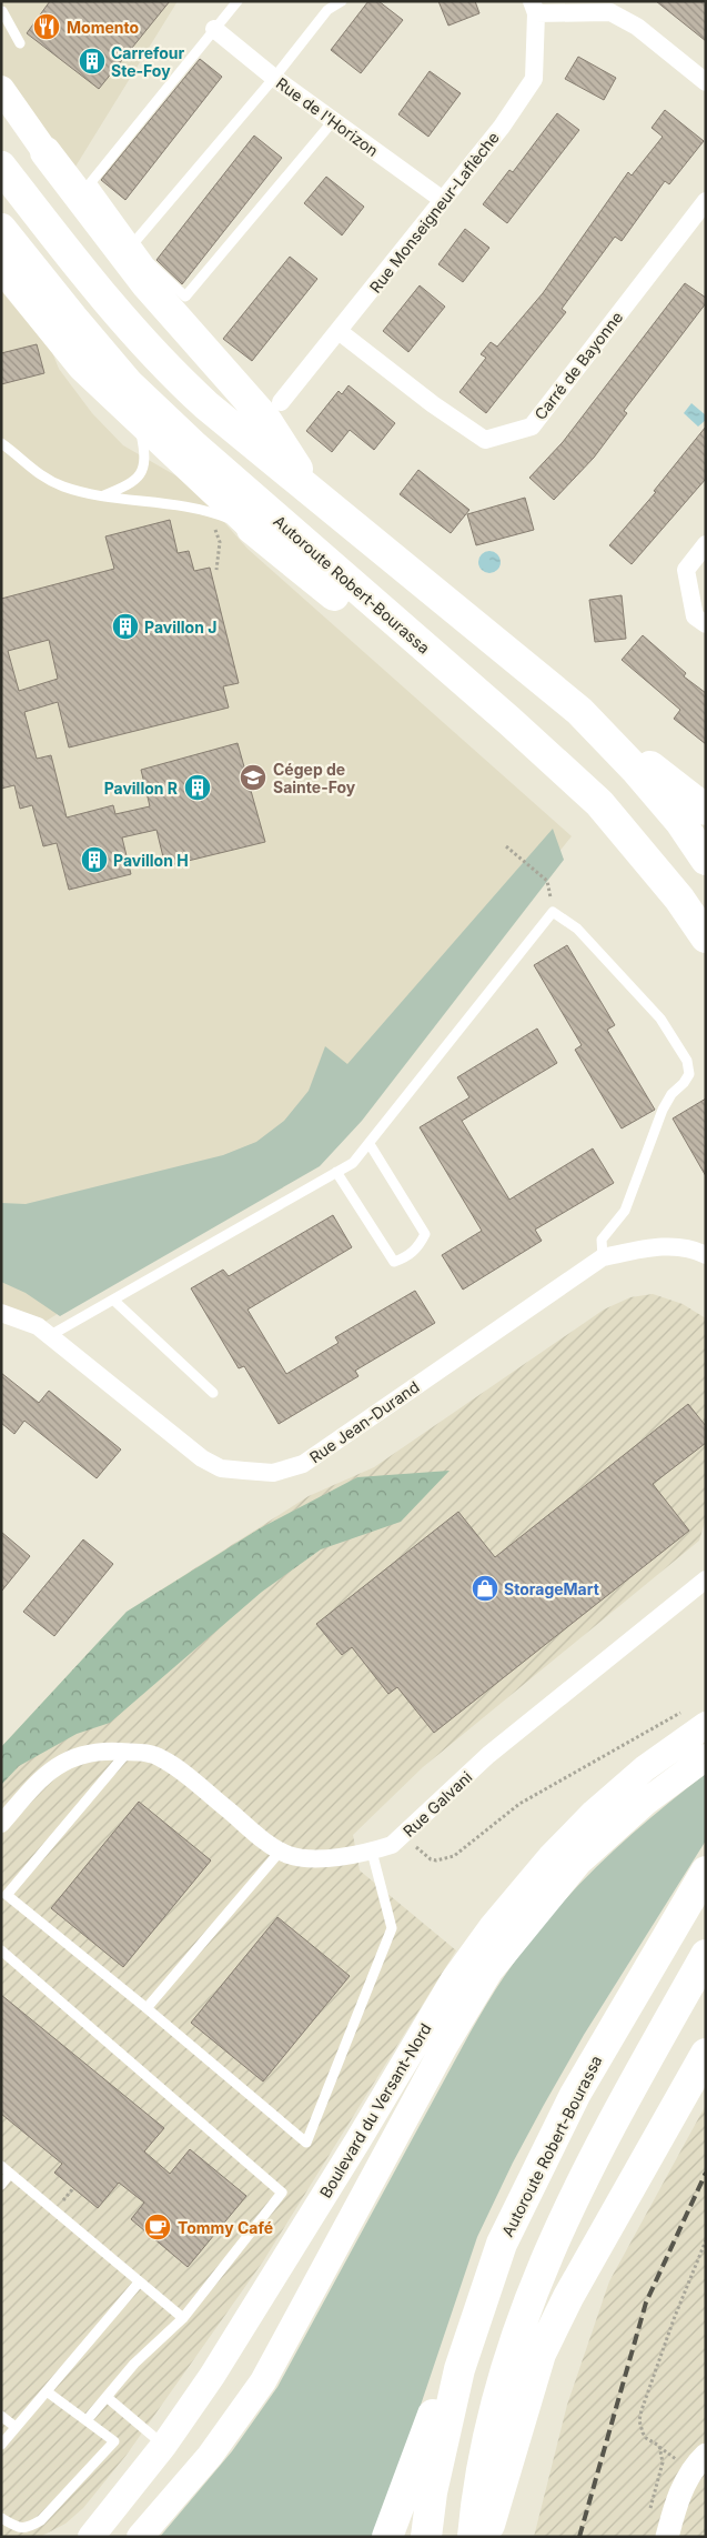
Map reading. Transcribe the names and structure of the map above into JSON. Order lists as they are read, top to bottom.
{
  "streets": {
    "highway": ["Autoroute Robert-Bourassa"],
    "main road": ["Boulevard du Versant-Nord"],
    "street": [
      "Rue de l'Horizon",
      "Rue Monseigneur-Laflèche",
      "Carré de Bayonne",
      "Rue Jean-Durand",
      "Rue Galvani"
    ]
  },
  "crossings": [
    ["Rue de l'Horizon", "Rue Monseigneur-Laflèche"],
    ["Rue Monseigneur-Laflèche", "Carré de Bayonne"]
  ],
  "places": {
    "restaurant": ["Momento"],
    "building": [
      "Carrefour Ste-Foy",
      "Pavillon J",
      "Pavillon R",
      "Pavillon H"
    ],
    "school or university": ["Cégep de Sainte-Foy"],
    "shop": ["StorageMart"],
    "cafe": ["Tommy Café"]
  }
}
